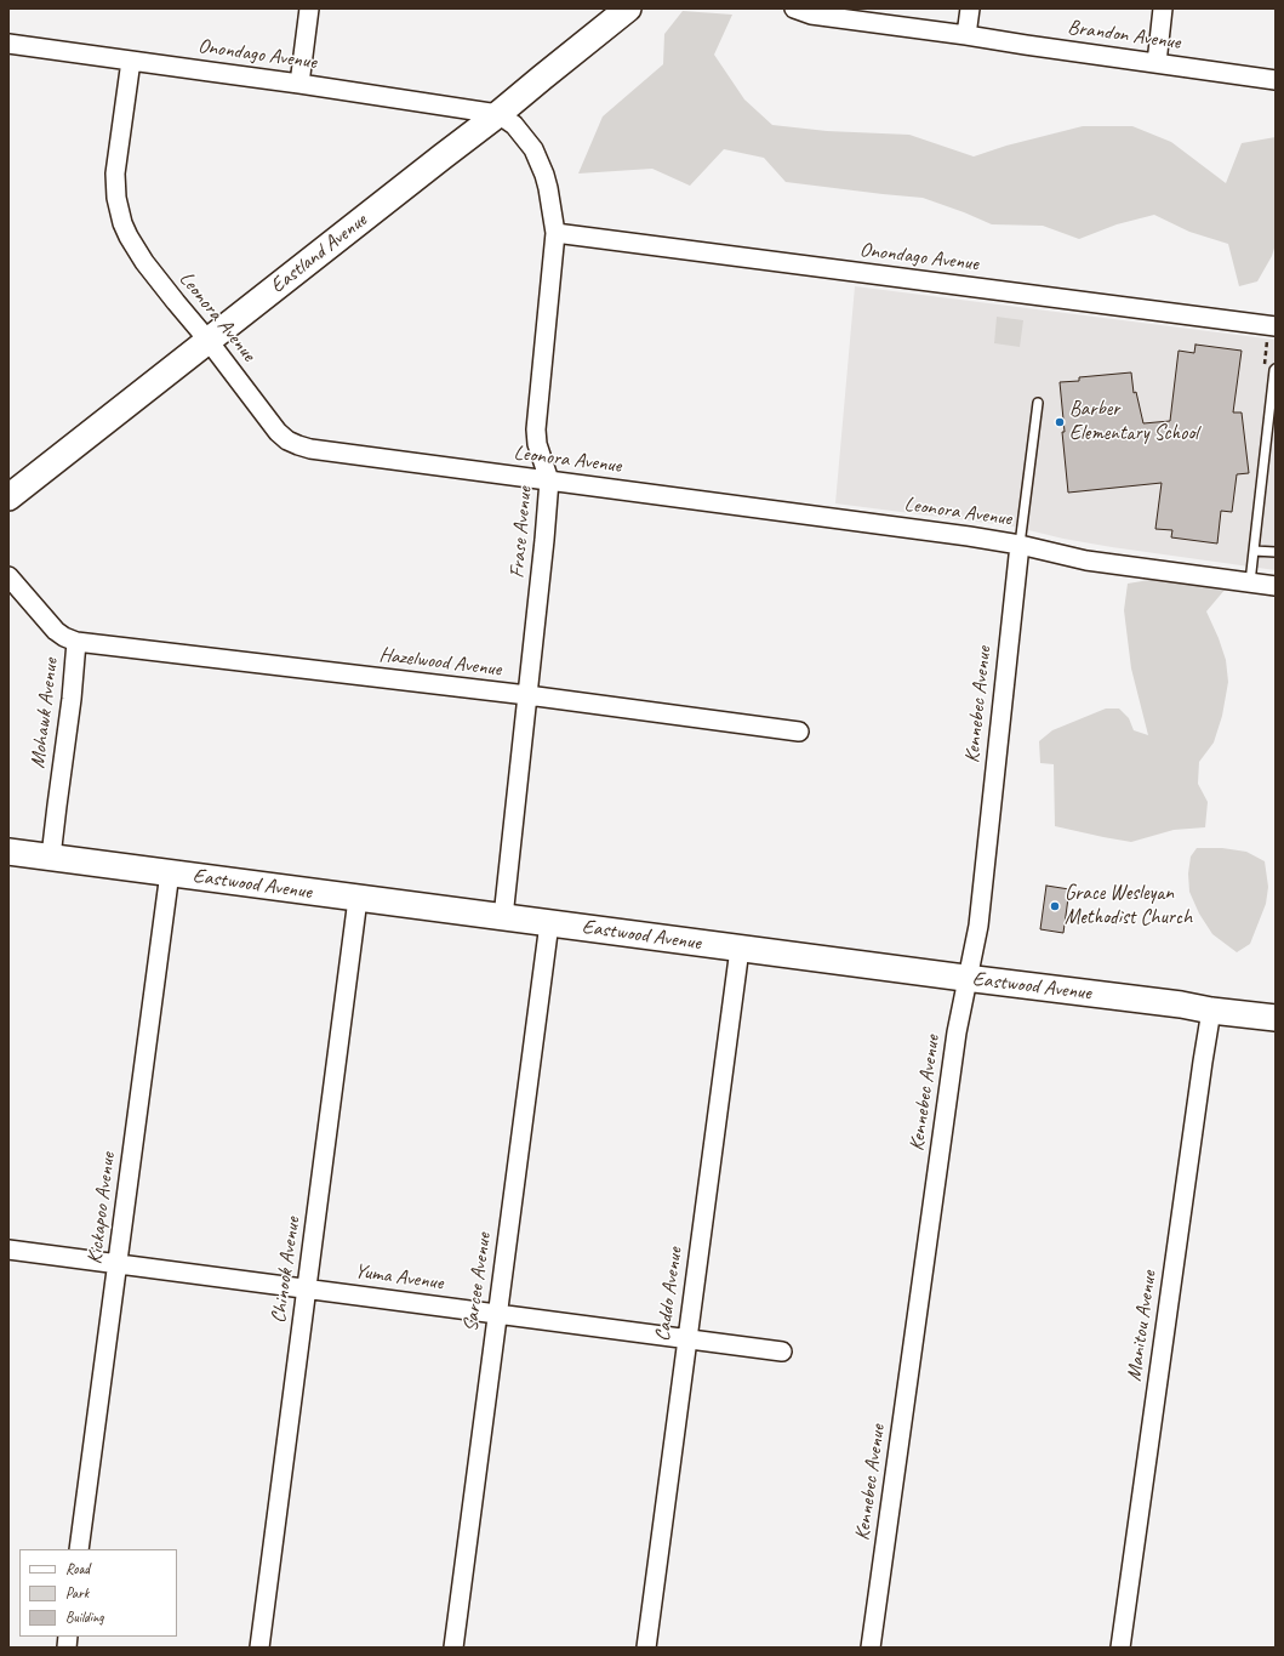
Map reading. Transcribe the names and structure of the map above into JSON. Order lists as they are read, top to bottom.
{
  "streets": {
    "street": [
      "Brandon Avenue",
      "Onondago Avenue",
      "Eastland Avenue",
      "Leonora Avenue",
      "Frase Avenue",
      "Hazelwood Avenue",
      "Kennebec Avenue",
      "Mohawk Avenue",
      "Eastwood Avenue",
      "Kickapoo Avenue",
      "Chinook Avenue",
      "Yuma Avenue",
      "Sarcee Avenue",
      "Caddo Avenue",
      "Manitou Avenue"
    ]
  },
  "crossings": [
    ["Onondago Avenue", "Eastland Avenue"],
    ["Onondago Avenue", "Leonora Avenue"],
    ["Onondago Avenue", "Frase Avenue"],
    ["Eastland Avenue", "Leonora Avenue"],
    ["Eastland Avenue", "Frase Avenue"],
    ["Leonora Avenue", "Frase Avenue"],
    ["Leonora Avenue", "Kennebec Avenue"],
    ["Frase Avenue", "Hazelwood Avenue"],
    ["Frase Avenue", "Eastwood Avenue"],
    ["Hazelwood Avenue", "Mohawk Avenue"],
    ["Kennebec Avenue", "Eastwood Avenue"],
    ["Mohawk Avenue", "Eastwood Avenue"],
    ["Eastwood Avenue", "Kickapoo Avenue"],
    ["Eastwood Avenue", "Chinook Avenue"],
    ["Eastwood Avenue", "Sarcee Avenue"],
    ["Eastwood Avenue", "Caddo Avenue"],
    ["Eastwood Avenue", "Manitou Avenue"],
    ["Kickapoo Avenue", "Yuma Avenue"],
    ["Chinook Avenue", "Yuma Avenue"],
    ["Yuma Avenue", "Sarcee Avenue"],
    ["Yuma Avenue", "Caddo Avenue"]
  ],
  "places": ["Barber Elementary School", "Grace Wesleyan Methodist Church"],
  "legend": ["Road", "Park", "Building"]
}
